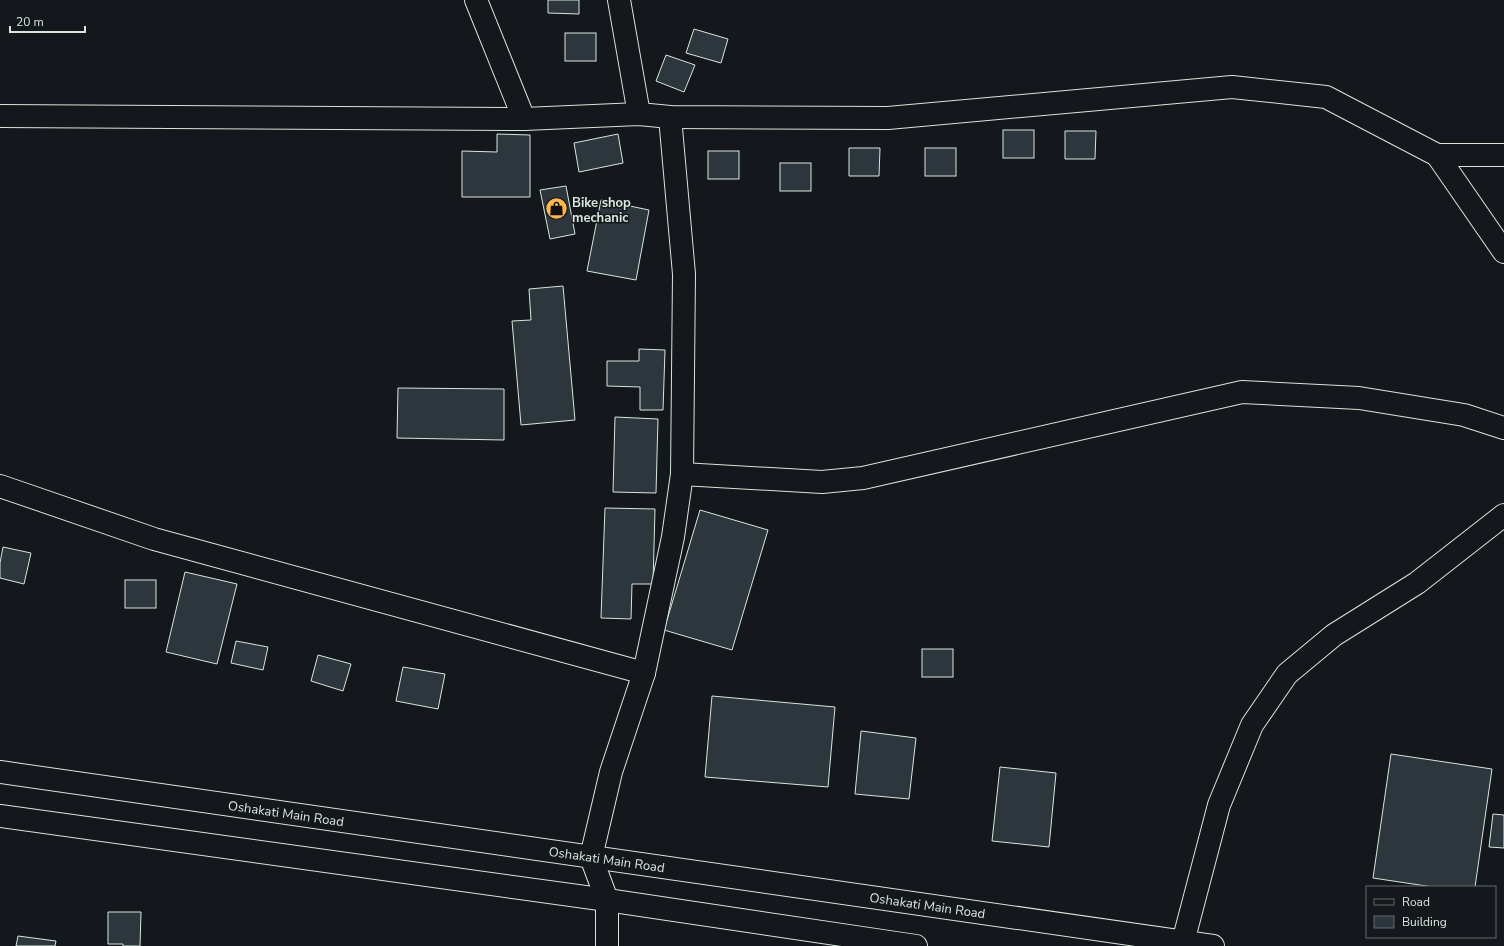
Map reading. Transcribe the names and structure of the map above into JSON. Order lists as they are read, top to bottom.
{
  "streets": {
    "street": ["Oshakati Main Road"]
  },
  "places": {
    "shop": ["Bike shop mechanic"]
  },
  "legend": ["Road", "Building"],
  "scale_bar": "20 m"
}
